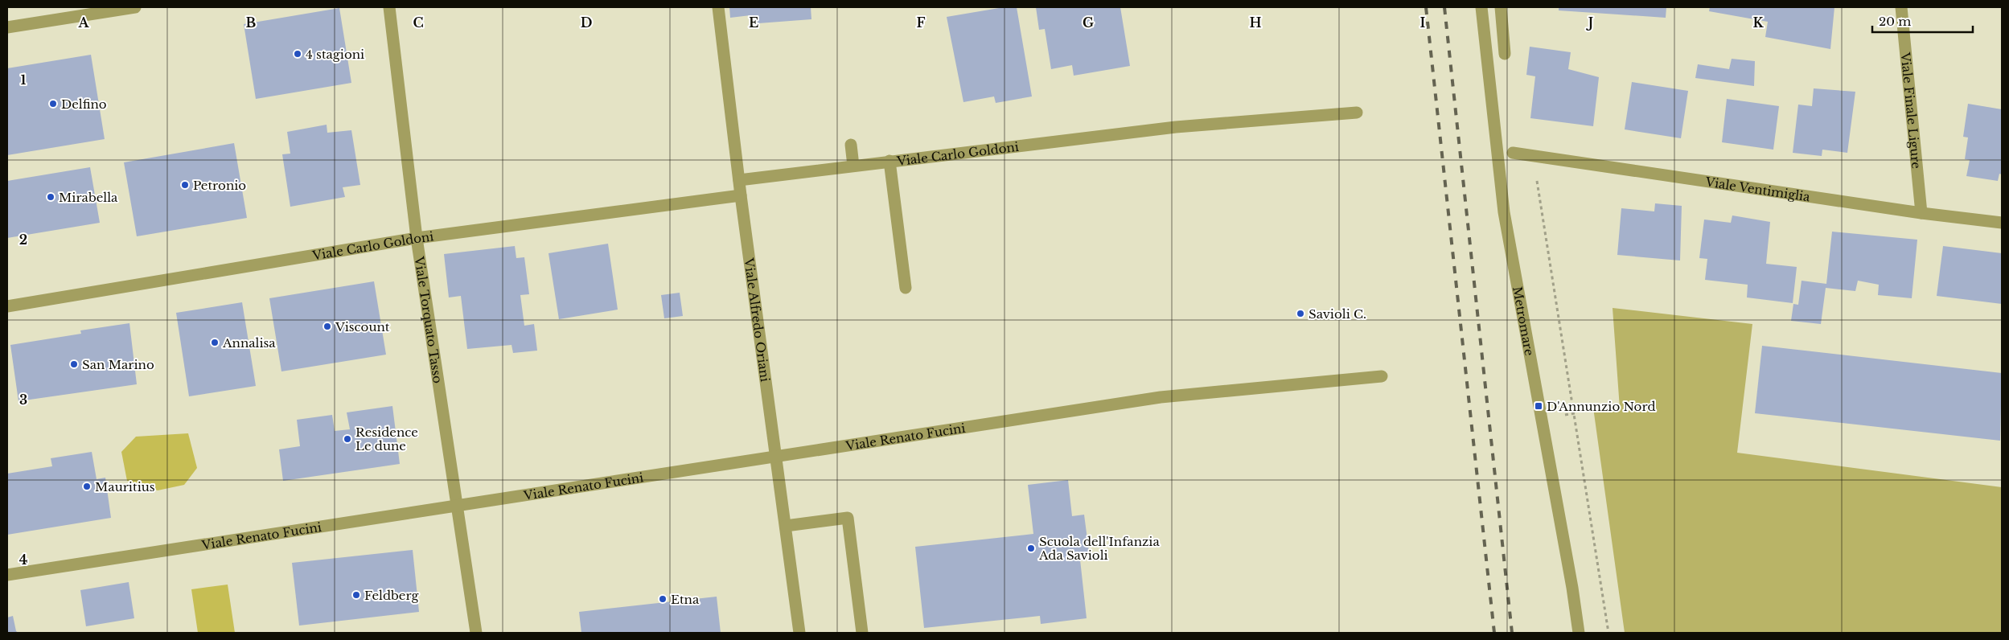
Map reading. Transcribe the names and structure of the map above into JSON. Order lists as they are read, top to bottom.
{
  "streets": {
    "street": [
      "Viale Finale Ligure",
      "Viale Carlo Goldoni",
      "Viale Ventimiglia",
      "Viale Alfredo Oriani",
      "Viale Torquato Tasso",
      "Metromare",
      "Viale Renato Fucini"
    ]
  },
  "crossings": [
    ["Viale Finale Ligure", "Viale Ventimiglia"],
    ["Viale Carlo Goldoni", "Viale Alfredo Oriani"],
    ["Viale Carlo Goldoni", "Viale Torquato Tasso"],
    ["Viale Alfredo Oriani", "Viale Renato Fucini"],
    ["Viale Torquato Tasso", "Viale Renato Fucini"]
  ],
  "places": {
    "other": [
      "4 stagioni",
      "Delfino",
      "Petronio",
      "Mirabella",
      "Savioli C.",
      "Viscount",
      "Annalisa",
      "San Marino",
      "Residence Le dune",
      "Mauritius",
      "Scuola dell'Infanzia Ada Savioli",
      "Feldberg",
      "Etna"
    ],
    "transit": ["D'Annunzio Nord"]
  },
  "scale_bar": "20 m",
  "grid": {
    "columns": [
      "A",
      "B",
      "C",
      "D",
      "E",
      "F",
      "G",
      "H",
      "I",
      "J",
      "K"
    ],
    "rows": [
      "1",
      "2",
      "3",
      "4"
    ]
  }
}
